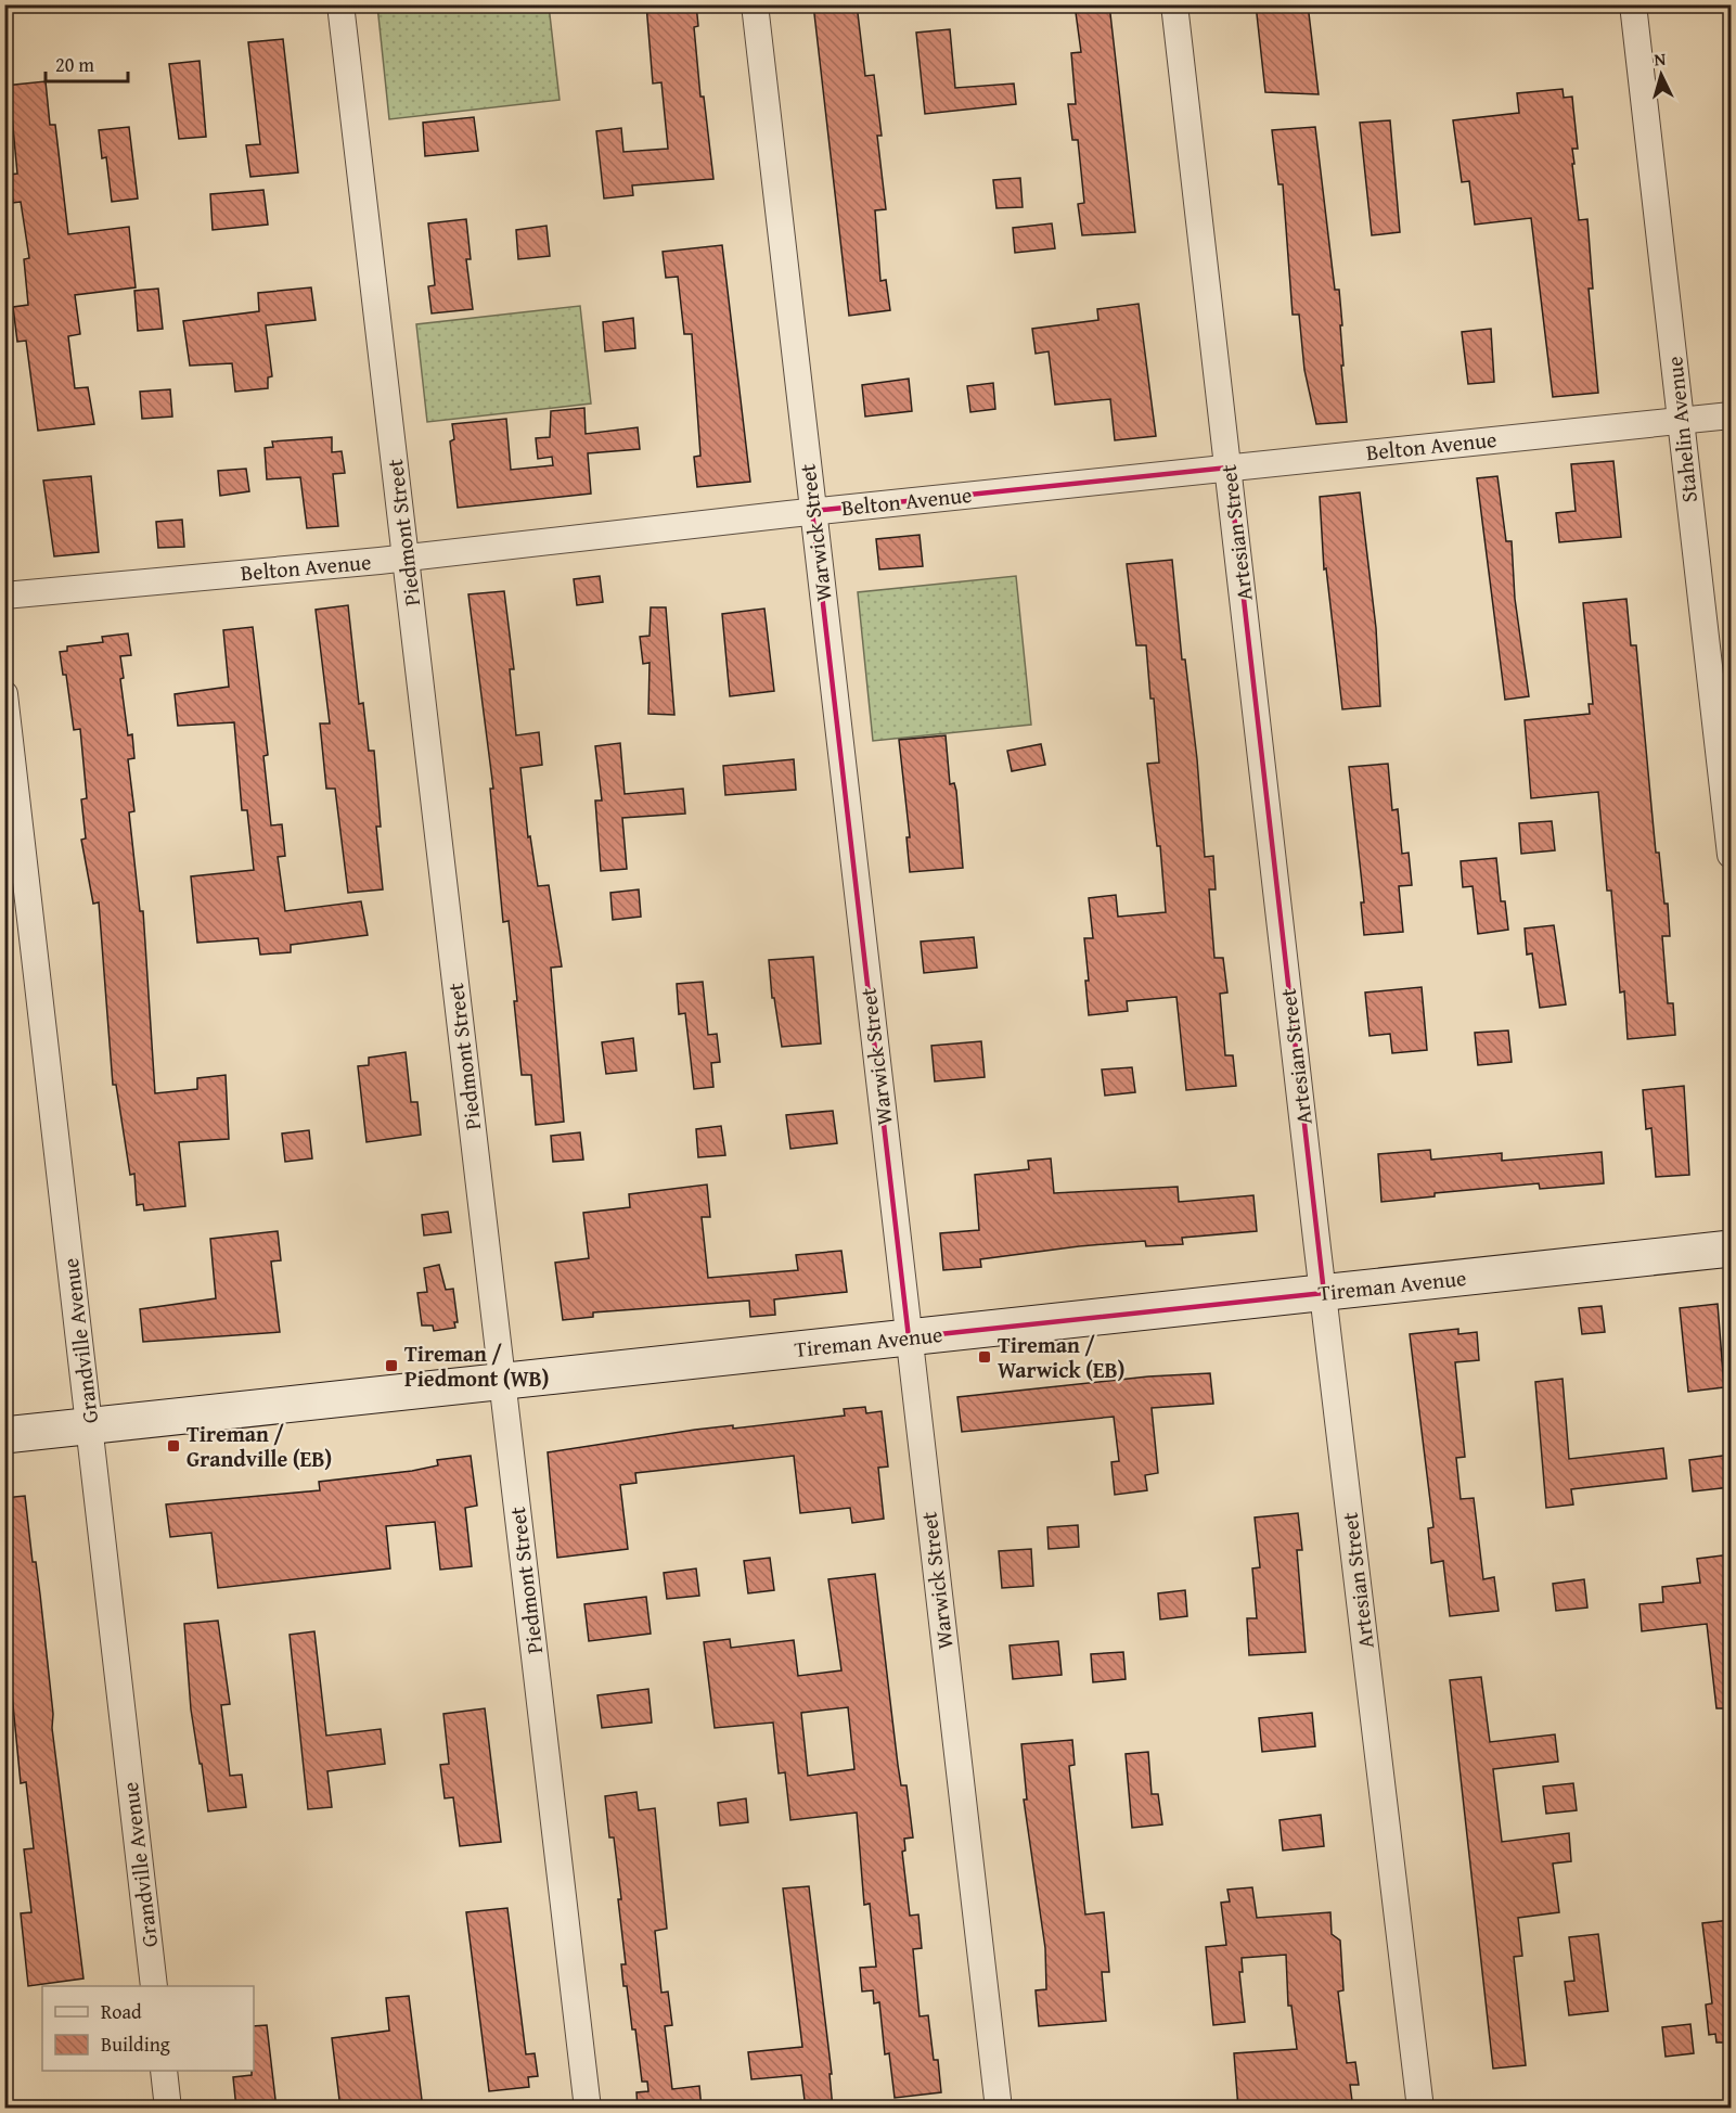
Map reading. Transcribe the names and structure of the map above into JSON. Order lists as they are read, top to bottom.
{
  "streets": {
    "street": [
      "Stahelin Avenue",
      "Belton Avenue",
      "Piedmont Street",
      "Warwick Street",
      "Artesian Street",
      "Tireman Avenue",
      "Grandville Avenue"
    ]
  },
  "crossings": [
    ["Stahelin Avenue", "Belton Avenue"],
    ["Belton Avenue", "Piedmont Street"],
    ["Belton Avenue", "Warwick Street"],
    ["Belton Avenue", "Artesian Street"],
    ["Piedmont Street", "Tireman Avenue"],
    ["Warwick Street", "Tireman Avenue"],
    ["Artesian Street", "Tireman Avenue"],
    ["Tireman Avenue", "Grandville Avenue"]
  ],
  "places": {
    "transit": ["Tireman / Warwick (EB)", "Tireman / Piedmont (WB)", "Tireman / Grandville (EB)"]
  },
  "legend": ["Road", "Building"],
  "scale_bar": "20 m",
  "north": "top"
}
